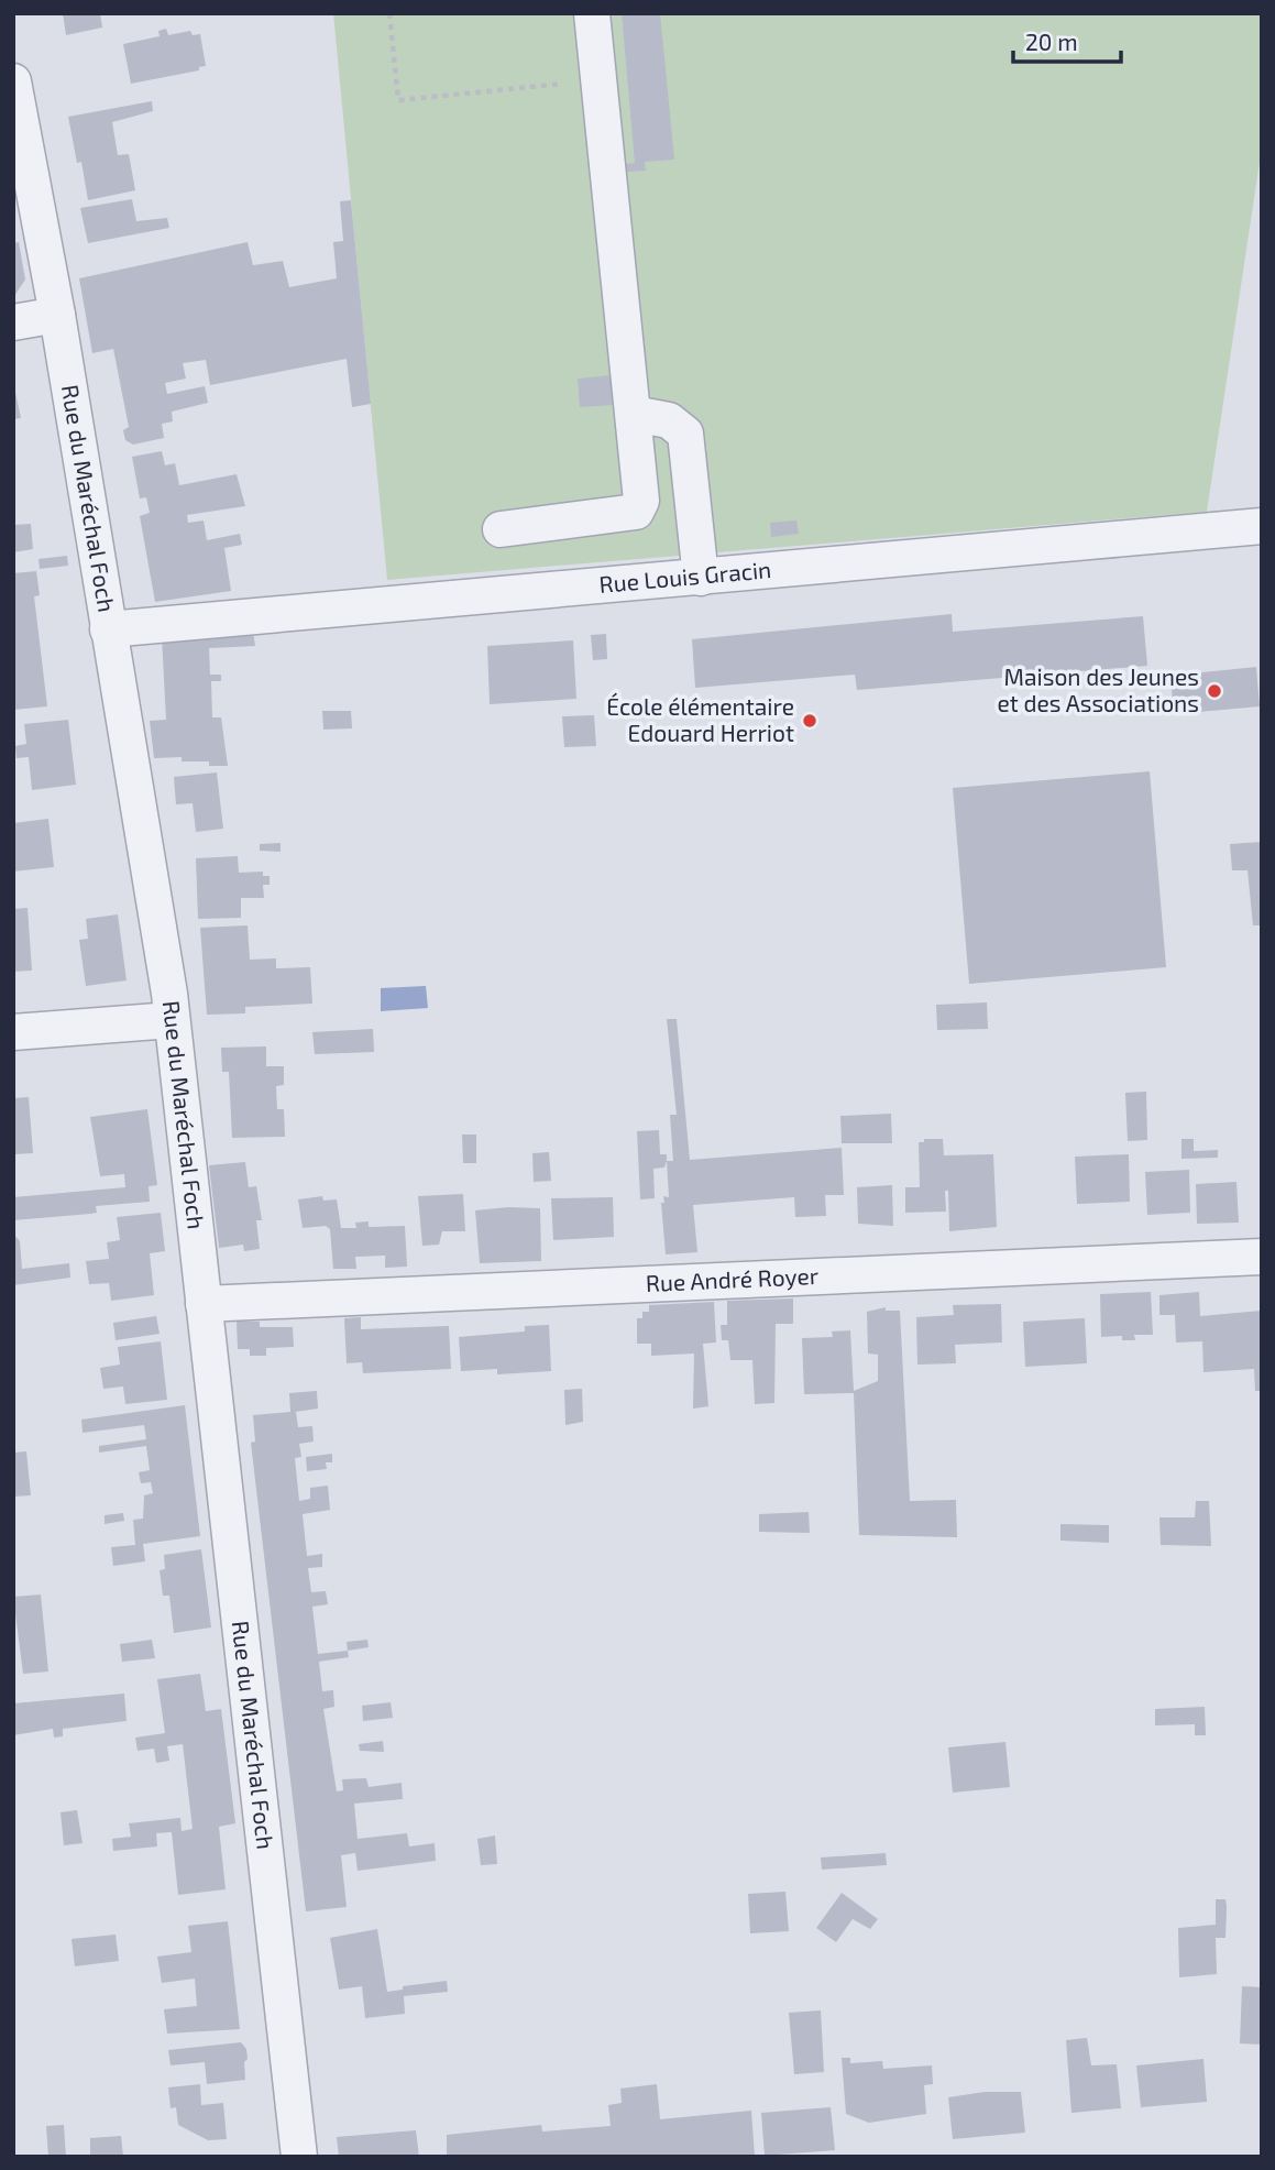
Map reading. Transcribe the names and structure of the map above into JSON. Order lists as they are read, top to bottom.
{
  "streets": {
    "street": ["Rue du Maréchal Foch", "Rue Louis Gracin", "Rue André Royer"]
  },
  "crossings": [
    ["Rue du Maréchal Foch", "Rue Louis Gracin"],
    ["Rue du Maréchal Foch", "Rue André Royer"]
  ],
  "places": ["Maison des Jeunes et des Associations", "École élémentaire Edouard Herriot"],
  "scale_bar": "20 m"
}
